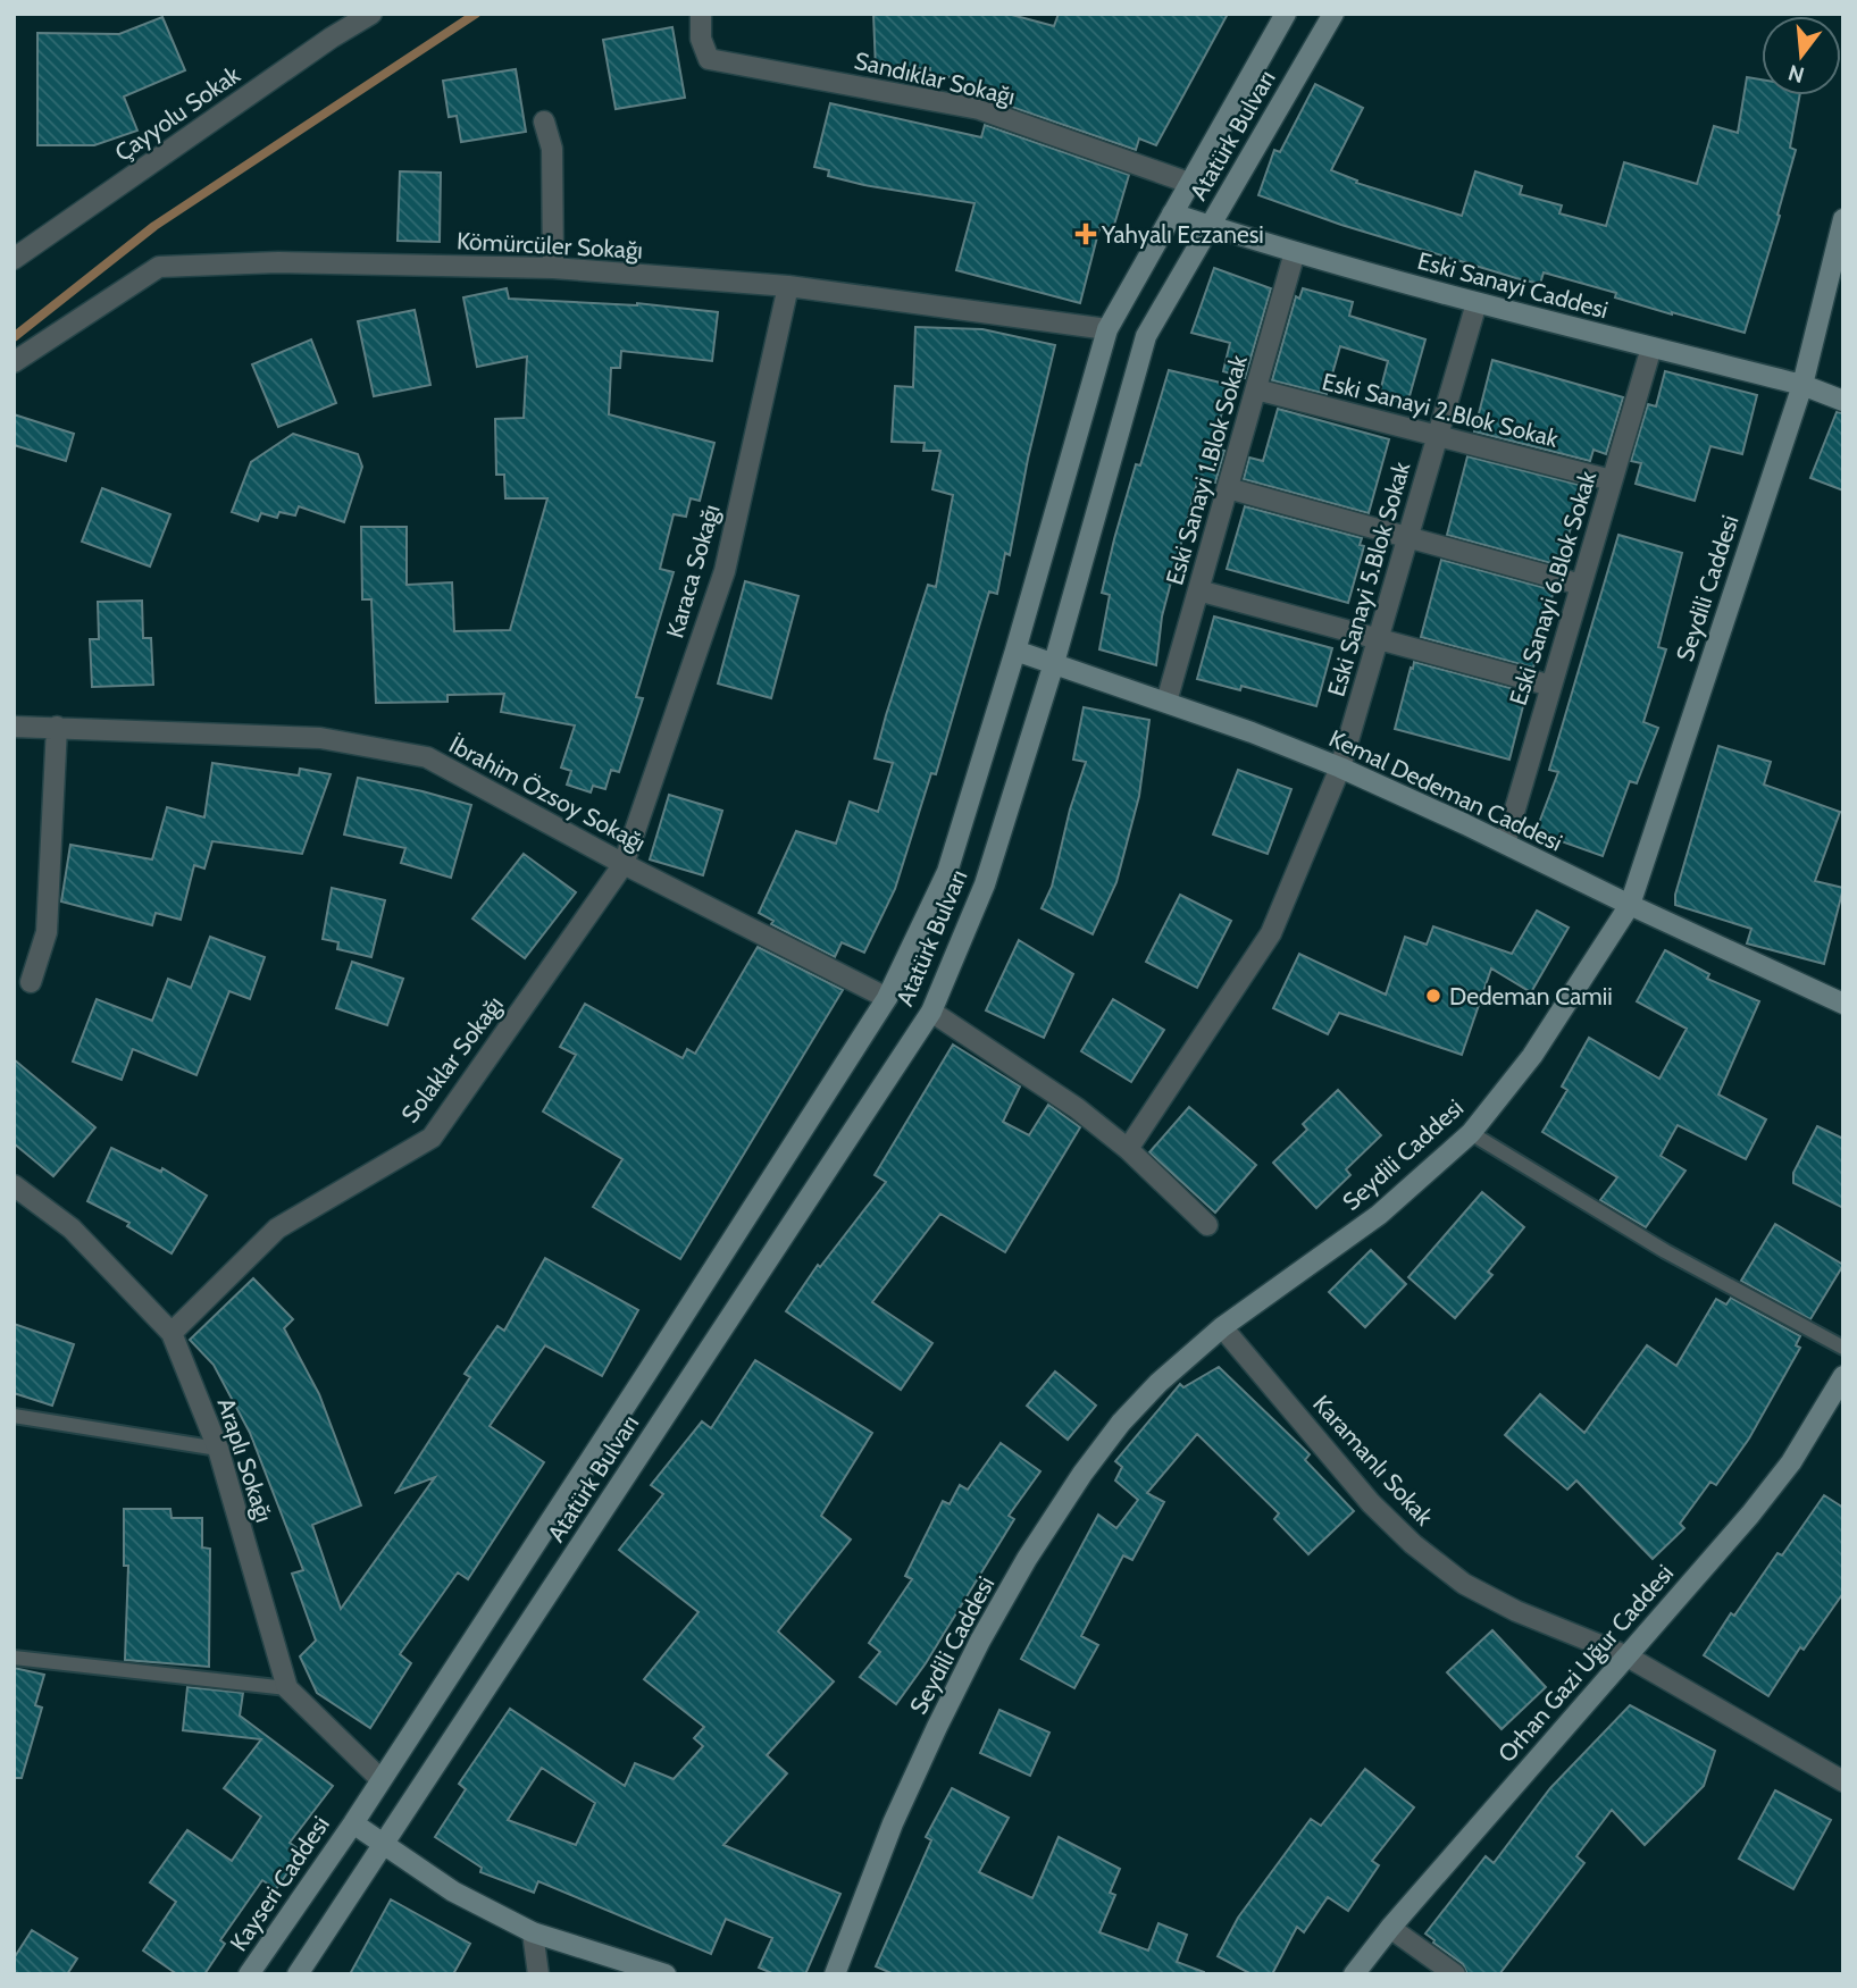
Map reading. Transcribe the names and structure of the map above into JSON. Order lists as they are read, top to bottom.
{
  "streets": {
    "street": [
      "Sandıklar Sokağı",
      "Çayyolu Sokak",
      "Atatürk Bulvarı",
      "Kömürcüler Sokağı",
      "Eski Sanayi Caddesi",
      "Eski Sanayi 2.Blok Sokak",
      "Eski Sanayi 1.Blok Sokak",
      "Karaca Sokağı",
      "Eski Sanayi 5.Blok Sokak",
      "Eski Sanayi 6.Blok Sokak",
      "Seydili Caddesi",
      "Kemal Dedeman Caddesi",
      "İbrahim Özsoy Sokağı",
      "Solaklar Sokağı",
      "Araplı Sokağı",
      "Karamanlı Sokak",
      "Orhan Gazi Uğur Caddesi",
      "Kayseri Caddesi"
    ]
  },
  "crossings": [
    ["Sandıklar Sokağı", "Atatürk Bulvarı"],
    ["Atatürk Bulvarı", "Kömürcüler Sokağı"],
    ["Atatürk Bulvarı", "Eski Sanayi Caddesi"],
    ["Atatürk Bulvarı", "Kemal Dedeman Caddesi"],
    ["Atatürk Bulvarı", "İbrahim Özsoy Sokağı"],
    ["Atatürk Bulvarı", "Araplı Sokağı"],
    ["Atatürk Bulvarı", "Kayseri Caddesi"],
    ["Kömürcüler Sokağı", "Karaca Sokağı"],
    ["Eski Sanayi Caddesi", "Eski Sanayi 1.Blok Sokak"],
    ["Eski Sanayi Caddesi", "Eski Sanayi 5.Blok Sokak"],
    ["Eski Sanayi Caddesi", "Eski Sanayi 6.Blok Sokak"],
    ["Eski Sanayi Caddesi", "Seydili Caddesi"],
    ["Eski Sanayi 2.Blok Sokak", "Eski Sanayi 1.Blok Sokak"],
    ["Eski Sanayi 2.Blok Sokak", "Eski Sanayi 5.Blok Sokak"],
    ["Eski Sanayi 2.Blok Sokak", "Eski Sanayi 6.Blok Sokak"],
    ["Eski Sanayi 1.Blok Sokak", "Kemal Dedeman Caddesi"],
    ["Karaca Sokağı", "İbrahim Özsoy Sokağı"],
    ["Karaca Sokağı", "Solaklar Sokağı"],
    ["Eski Sanayi 5.Blok Sokak", "Kemal Dedeman Caddesi"],
    ["Eski Sanayi 6.Blok Sokak", "Kemal Dedeman Caddesi"],
    ["Seydili Caddesi", "Kemal Dedeman Caddesi"],
    ["Seydili Caddesi", "Karamanlı Sokak"],
    ["İbrahim Özsoy Sokağı", "Solaklar Sokağı"],
    ["Solaklar Sokağı", "Araplı Sokağı"],
    ["Karamanlı Sokak", "Orhan Gazi Uğur Caddesi"]
  ],
  "places": {
    "health": ["Yahyalı Eczanesi"],
    "other": ["Dedeman Camii"]
  },
  "north": "bottom"
}
